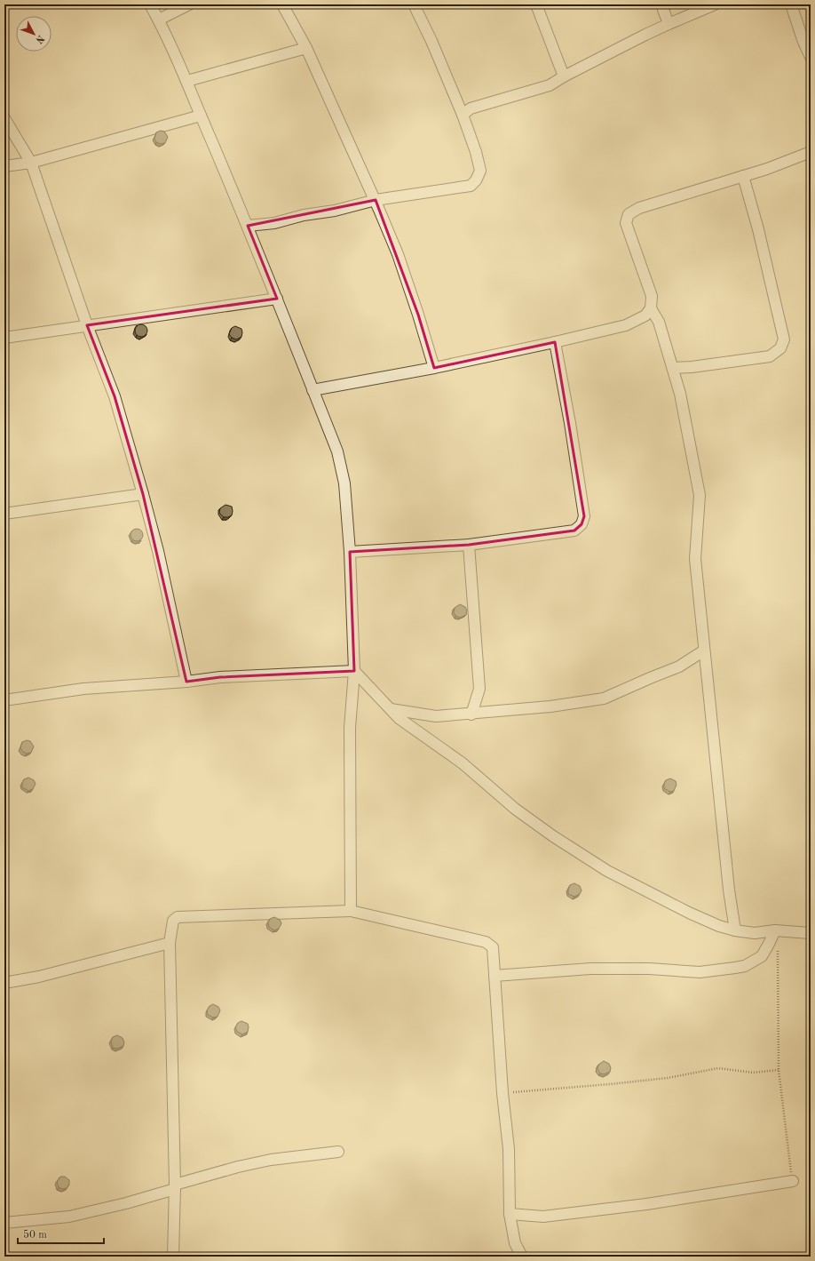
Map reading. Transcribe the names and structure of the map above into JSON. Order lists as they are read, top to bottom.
{
  "scale_bar": "50 m",
  "north": "bottom right"
}
